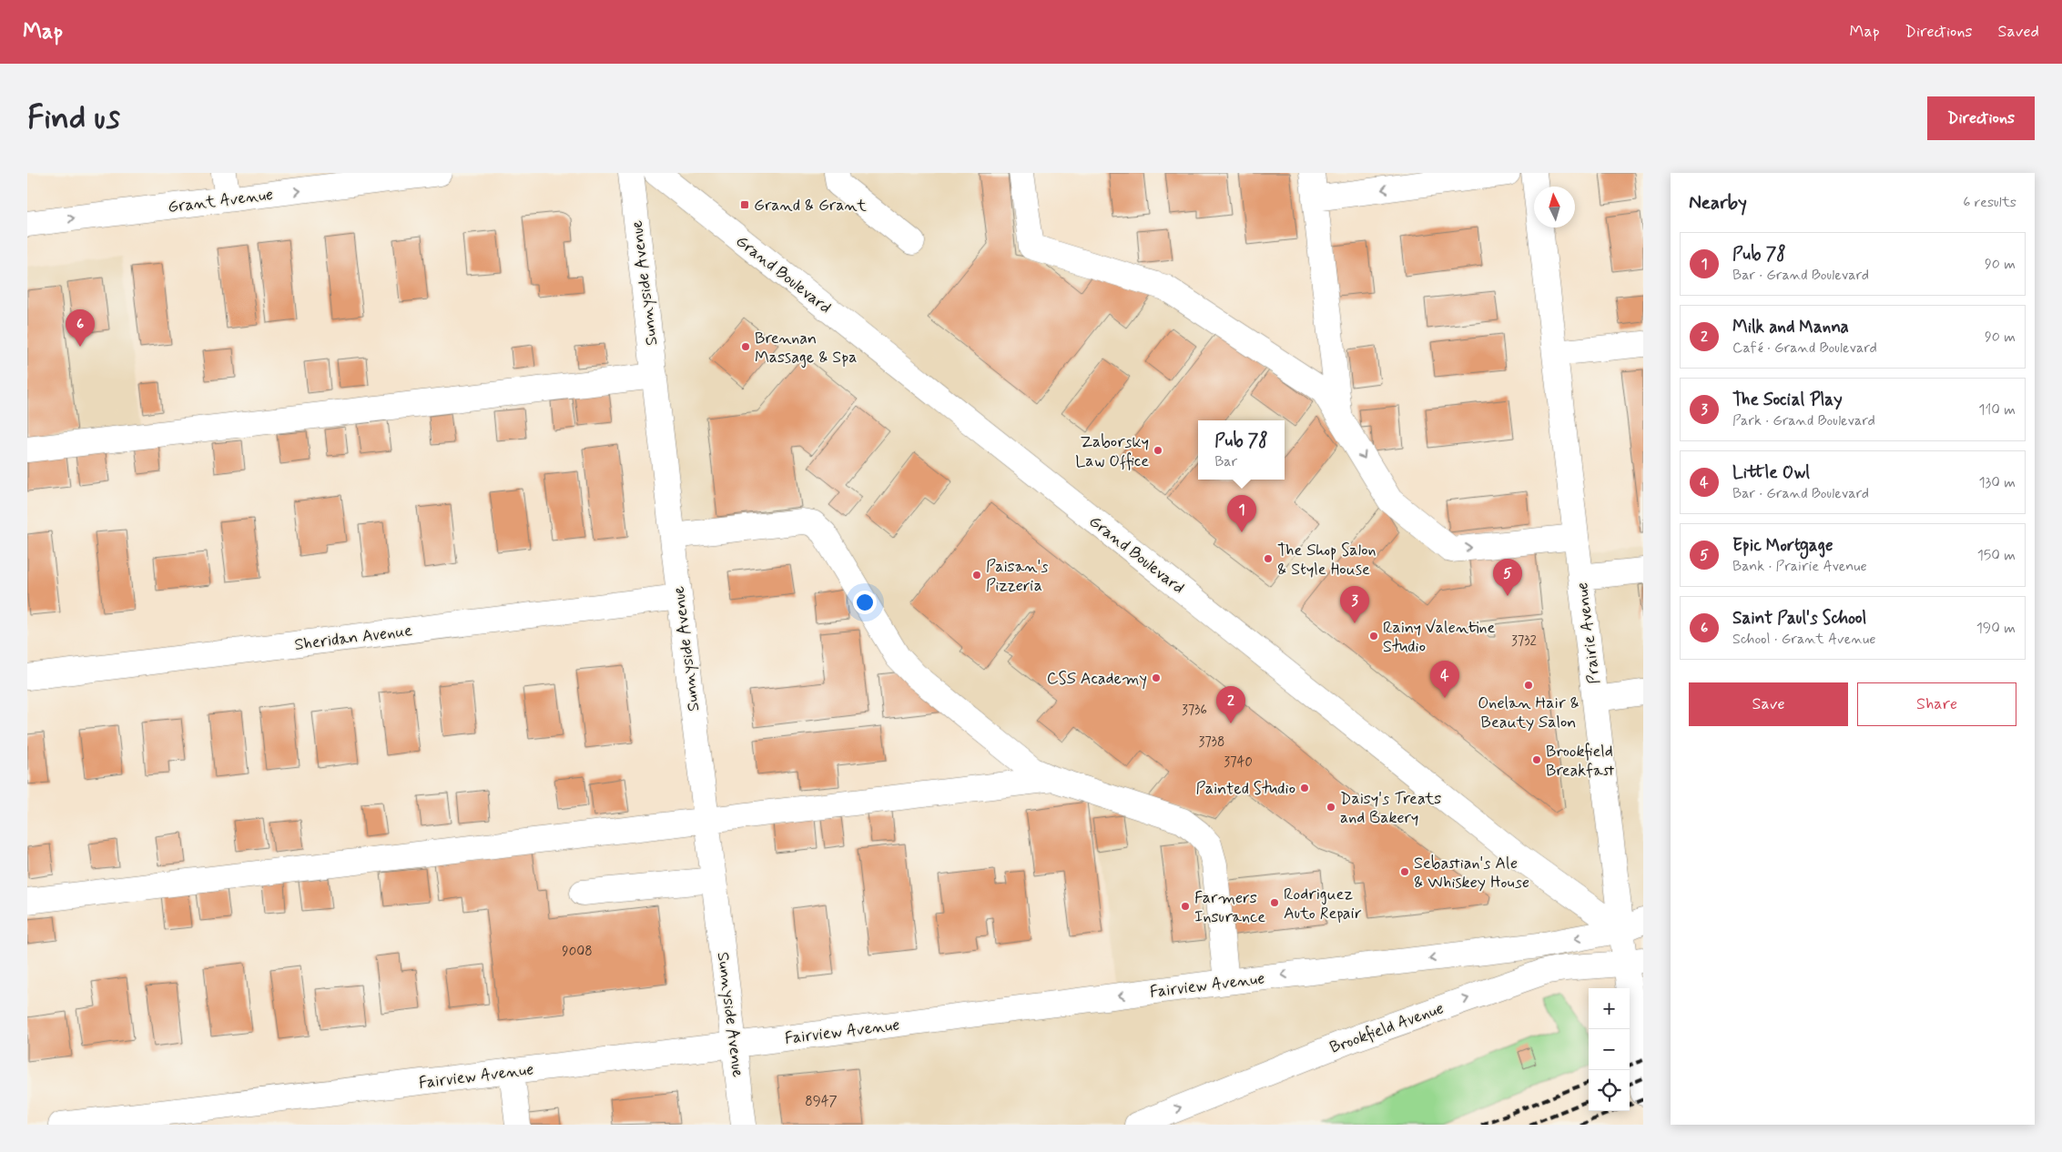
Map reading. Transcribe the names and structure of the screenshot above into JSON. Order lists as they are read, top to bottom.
{
  "streets": {
    "street": [
      "Grant Avenue",
      "Grand Boulevard",
      "Sunnyside Avenue",
      "Prairie Avenue",
      "Sheridan Avenue",
      "Fairview Avenue",
      "Brookfield Avenue"
    ]
  },
  "crossings": [
    ["Grand Boulevard", "Prairie Avenue"],
    ["Grand Boulevard", "Fairview Avenue"],
    ["Sunnyside Avenue", "Sheridan Avenue"],
    ["Sunnyside Avenue", "Fairview Avenue"],
    ["Prairie Avenue", "Fairview Avenue"],
    ["Prairie Avenue", "Brookfield Avenue"]
  ],
  "one_way": ["Fairview Avenue", "Brookfield Avenue"],
  "places": {
    "transit": ["Grand & Grant"],
    "other": [
      "Brennan Massage & Spa",
      "Zaborsky Law Office",
      "The Shop Salon & Style House",
      "Paisan's Pizzeria",
      "Rainy Valentine Studio",
      "CSS Academy",
      "Onelan Hair & Beauty Salon",
      "Brookfield Breakfast",
      "Painted Studio",
      "Daisy's Treats and Bakery",
      "Sebastian's Ale & Whiskey House",
      "Rodriguez Auto Repair",
      "Farmers Insurance"
    ]
  },
  "house_numbers": [
    "3732",
    "3736",
    "3738",
    "3740",
    "9008",
    "8947"
  ],
  "north": "top",
  "page": {
    "header": "Map",
    "nav": ["Map", "Directions", "Saved"],
    "buttons": [
      "Directions",
      ["Save", "Share"]
    ],
    "title": "Find us",
    "heading": ["Nearby", "6 results"],
    "list": [
      {
        "mark": "1",
        "name": "Pub 78",
        "note": "Bar · Grand Boulevard",
        "value": "90 m"
      },
      {
        "mark": "2",
        "name": "Milk and Manna",
        "note": "Café · Grand Boulevard",
        "value": "90 m"
      },
      {
        "mark": "3",
        "name": "The Social Play",
        "note": "Park · Grand Boulevard",
        "value": "110 m"
      },
      {
        "mark": "4",
        "name": "Little Owl",
        "note": "Bar · Grand Boulevard",
        "value": "130 m"
      },
      {
        "mark": "5",
        "name": "Epic Mortgage",
        "note": "Bank · Prairie Avenue",
        "value": "150 m"
      },
      {
        "mark": "6",
        "name": "Saint Paul's School",
        "note": "School · Grant Avenue",
        "value": "190 m"
      }
    ],
    "pins": [
      "6",
      "1",
      "5",
      "3",
      "4",
      "2"
    ],
    "popup": ["Pub 78", "Bar"],
    "map_buttons": ["+", "−"]
  }
}
